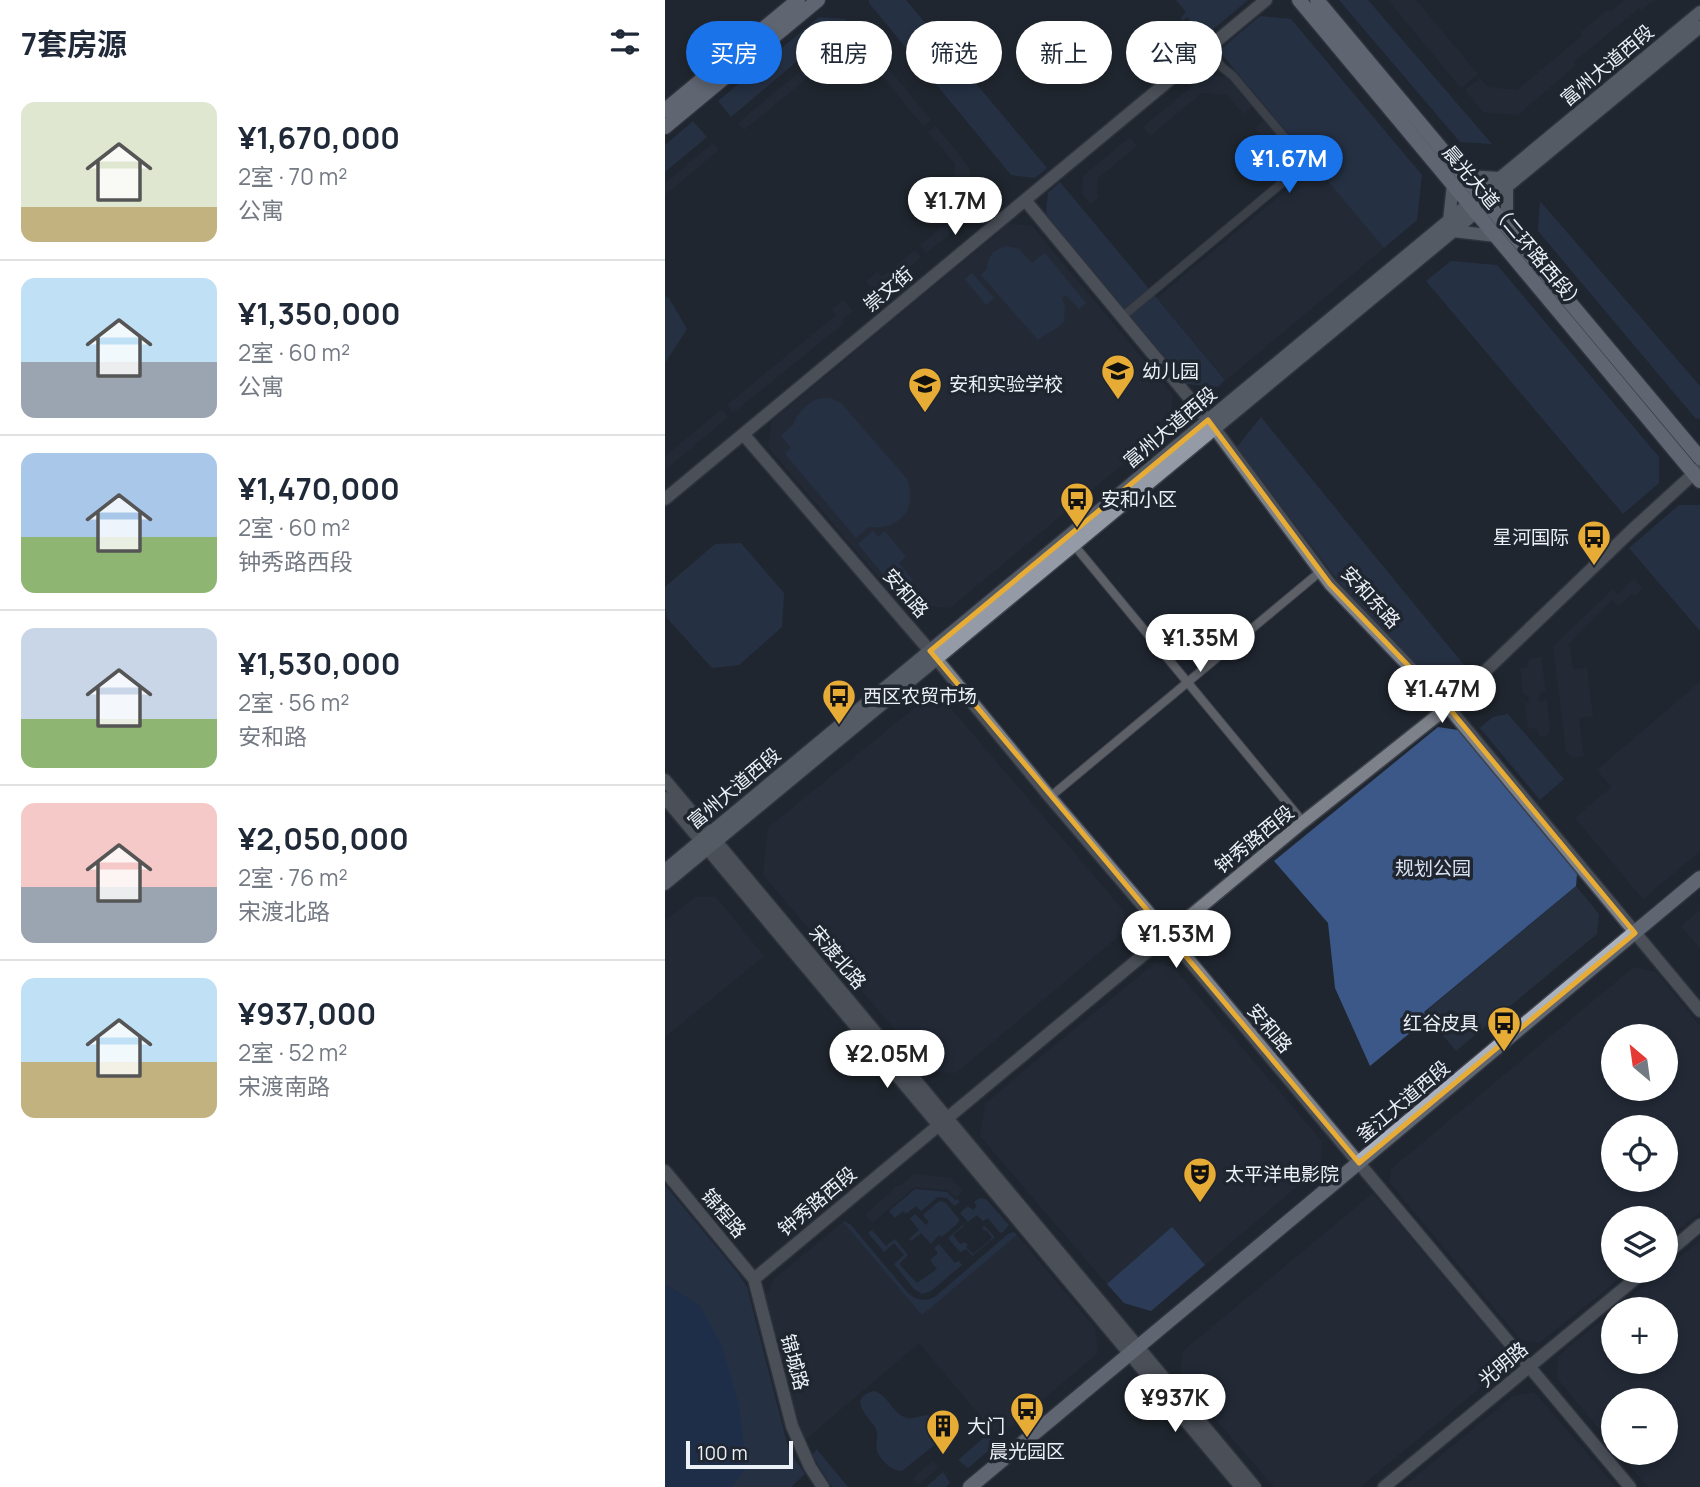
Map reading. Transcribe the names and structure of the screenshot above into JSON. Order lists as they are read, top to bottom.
{
  "streets": {
    "highway": ["晨光大道（二环路西段）", "釜江大道西段"],
    "main road": ["富州大道西段"],
    "street": [
      "崇文街",
      "安和路",
      "安和东路",
      "钟秀路西段",
      "宋渡北路",
      "锦程路",
      "锦城路",
      "光明路"
    ]
  },
  "crossings": [
    ["富州大道西段", "晨光大道（二环路西段）"],
    ["富州大道西段", "安和路"],
    ["富州大道西段", "安和东路"],
    ["富州大道西段", "宋渡北路"],
    ["晨光大道（二环路西段）", "钟秀路西段"],
    ["崇文街", "安和路"],
    ["崇文街", "安和东路"],
    ["安和路", "钟秀路西段"],
    ["安和路", "釜江大道西段"],
    ["安和路", "光明路"],
    ["安和东路", "钟秀路西段"],
    ["安和东路", "釜江大道西段"],
    ["钟秀路西段", "宋渡北路"],
    ["钟秀路西段", "锦程路"],
    ["钟秀路西段", "锦城路"],
    ["宋渡北路", "釜江大道西段"],
    ["锦程路", "锦城路"]
  ],
  "parks": ["规划公园"],
  "places": {
    "school or university": ["幼儿园", "安和实验学校"],
    "bus stop": [
      "安和小区",
      "星河国际",
      "西区农贸市场",
      "红谷皮具",
      "晨光园区"
    ],
    "theatre": ["太平洋电影院"],
    "building": ["大门"]
  },
  "scale_bar": "100 m",
  "north": "top left",
  "page": {
    "heading": "7套房源",
    "chip": [
      "买房",
      "租房",
      "筛选",
      "新上",
      "公寓"
    ],
    "list": [
      {
        "name": "¥1,670,000",
        "note": "2室 · 70 m² · 公寓"
      },
      {
        "name": "¥1,350,000",
        "note": "2室 · 60 m² · 公寓"
      },
      {
        "name": "¥1,470,000",
        "note": "2室 · 60 m² · 钟秀路西段"
      },
      {
        "name": "¥1,530,000",
        "note": "2室 · 56 m² · 安和路"
      },
      {
        "name": "¥2,050,000",
        "note": "2室 · 76 m² · 宋渡北路"
      },
      {
        "name": "¥937,000",
        "note": "2室 · 52 m² · 宋渡南路"
      }
    ],
    "price": [
      "¥1.67M",
      "¥1.7M",
      "¥1.35M",
      "¥1.47M",
      "¥1.53M",
      "¥2.05M",
      "¥937K"
    ],
    "map_buttons": ["+", "−"],
    "scale": "100 m"
  }
}
